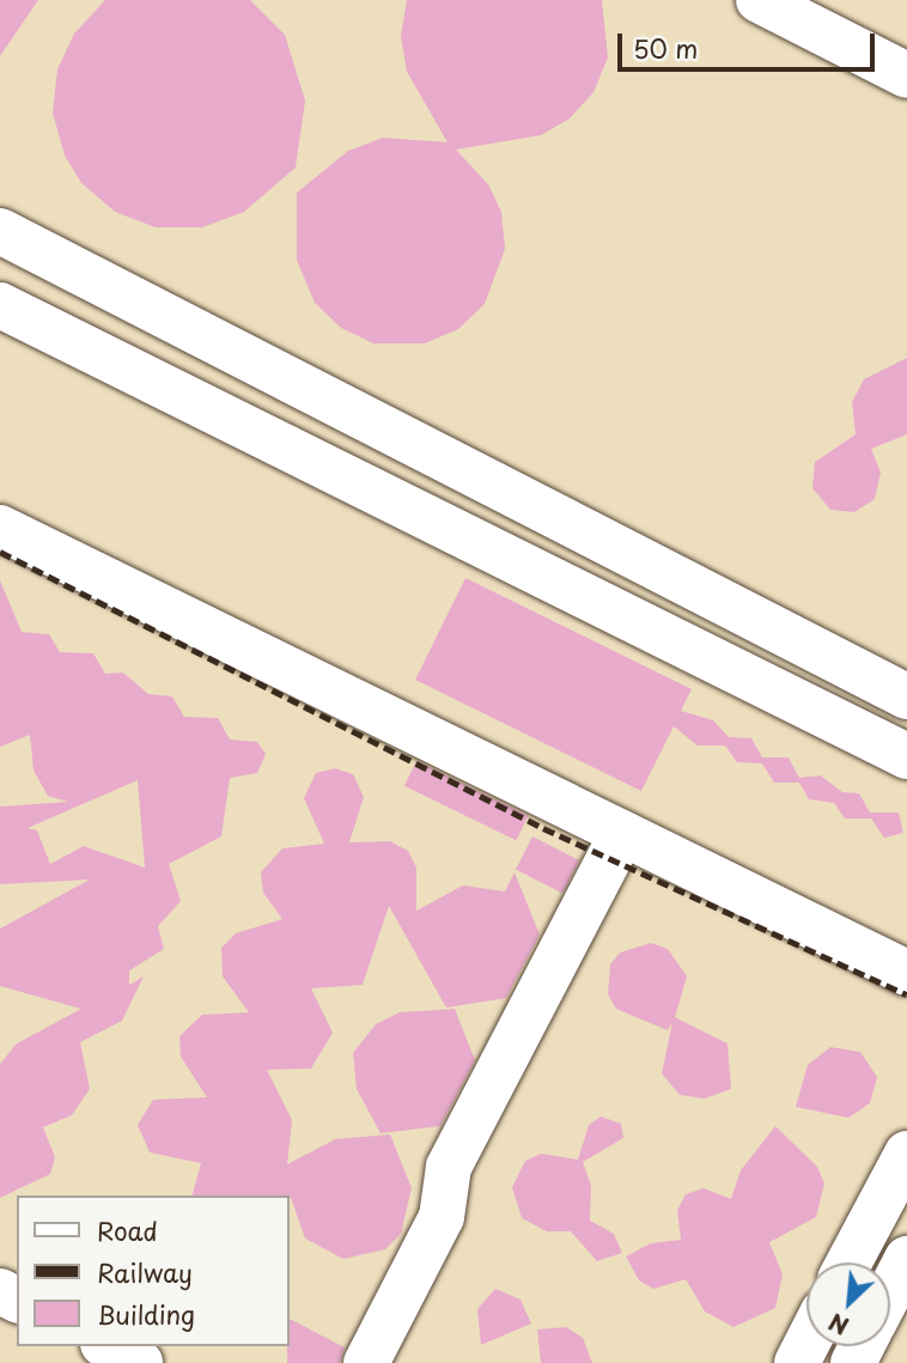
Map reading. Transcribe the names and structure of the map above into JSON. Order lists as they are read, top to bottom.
{
  "legend": ["Road", "Railway", "Building"],
  "scale_bar": "50 m",
  "north": "bottom left"
}
